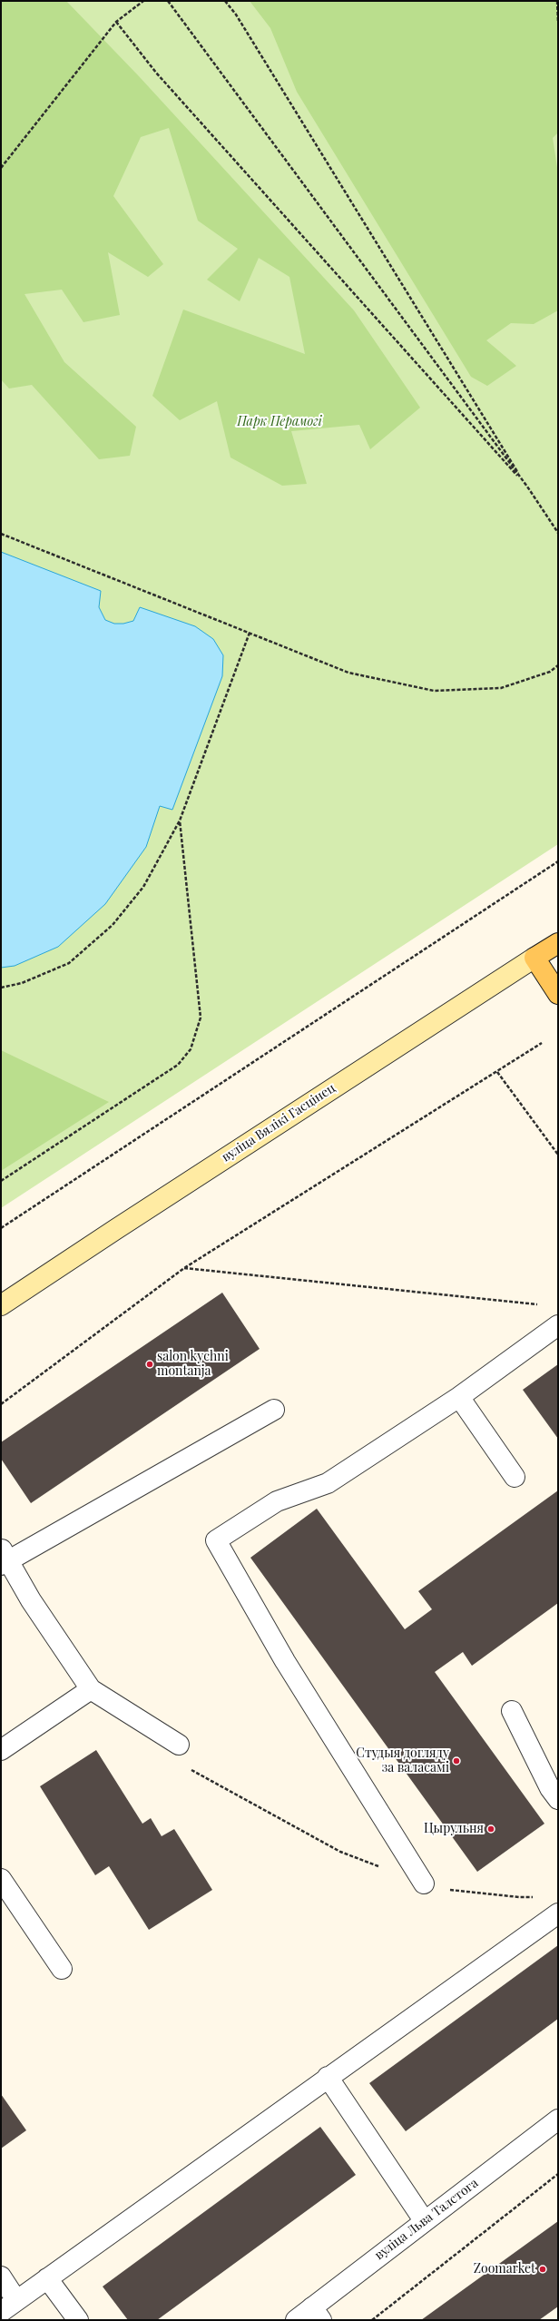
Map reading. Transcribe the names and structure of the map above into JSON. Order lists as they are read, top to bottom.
{
  "streets": {
    "main road": ["вуліца Вялікі Гасцінец"],
    "street": ["вуліца Льва Талстога"]
  },
  "parks": ["Парк Перамогі"],
  "places": [
    "salon kychni montanja",
    "Студыя догляду за валасамі",
    "Цырульня",
    "Zoomarket"
  ]
}
